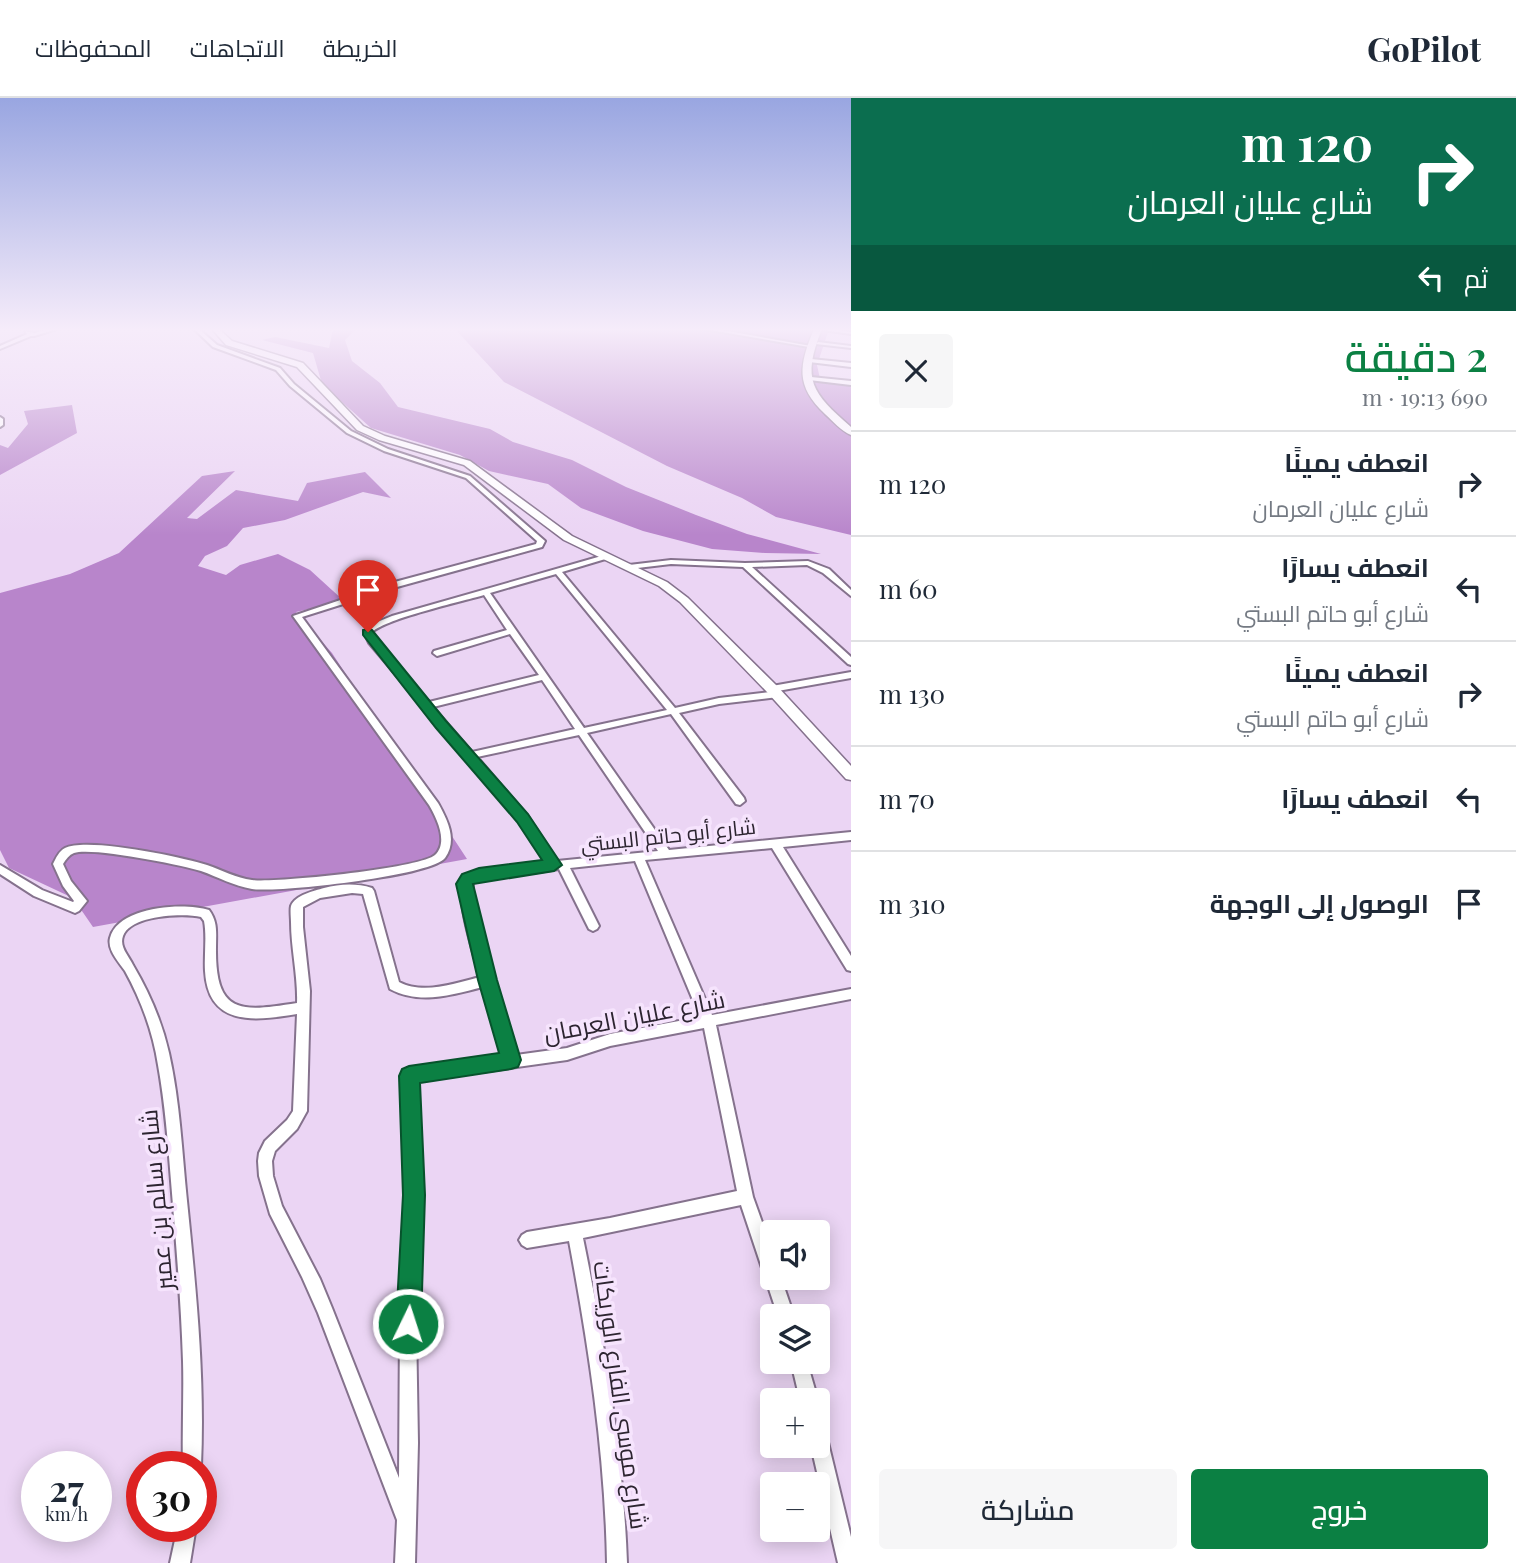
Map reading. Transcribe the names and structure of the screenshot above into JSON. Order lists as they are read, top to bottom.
{
  "streets": {
    "street": [
      "شارع أبو حاتم البستي",
      "شارع عليان العرمان",
      "شارع سالم بن عمير",
      "شارع موسى الفارع الوريكات"
    ]
  },
  "crossings": [
    ["شارع أبو حاتم البستي", "شارع عليان العرمان"]
  ],
  "page": {
    "header": "GoPilot",
    "nav": ["الخريطة", "الاتجاهات", "المحفوظات"],
    "turn": ["120 m", "شارع عليان العرمان"],
    "then": "ثم",
    "heading": ["2 دقيقة", "690 m · 19:13"],
    "list": [
      {
        "name": "انعطف يمينًا",
        "note": "شارع عليان العرمان",
        "value": "120 m"
      },
      {
        "name": "انعطف يسارًا",
        "note": "شارع أبو حاتم البستي",
        "value": "60 m"
      },
      {
        "name": "انعطف يمينًا",
        "note": "شارع أبو حاتم البستي",
        "value": "130 m"
      },
      {
        "name": "انعطف يسارًا",
        "value": "70 m"
      },
      {
        "name": "الوصول إلى الوجهة",
        "value": "310 m"
      }
    ],
    "map_buttons": ["+", "−"],
    "speed": "27 km/h",
    "limit": "30",
    "buttons": ["خروج", "مشاركة"]
  }
}
